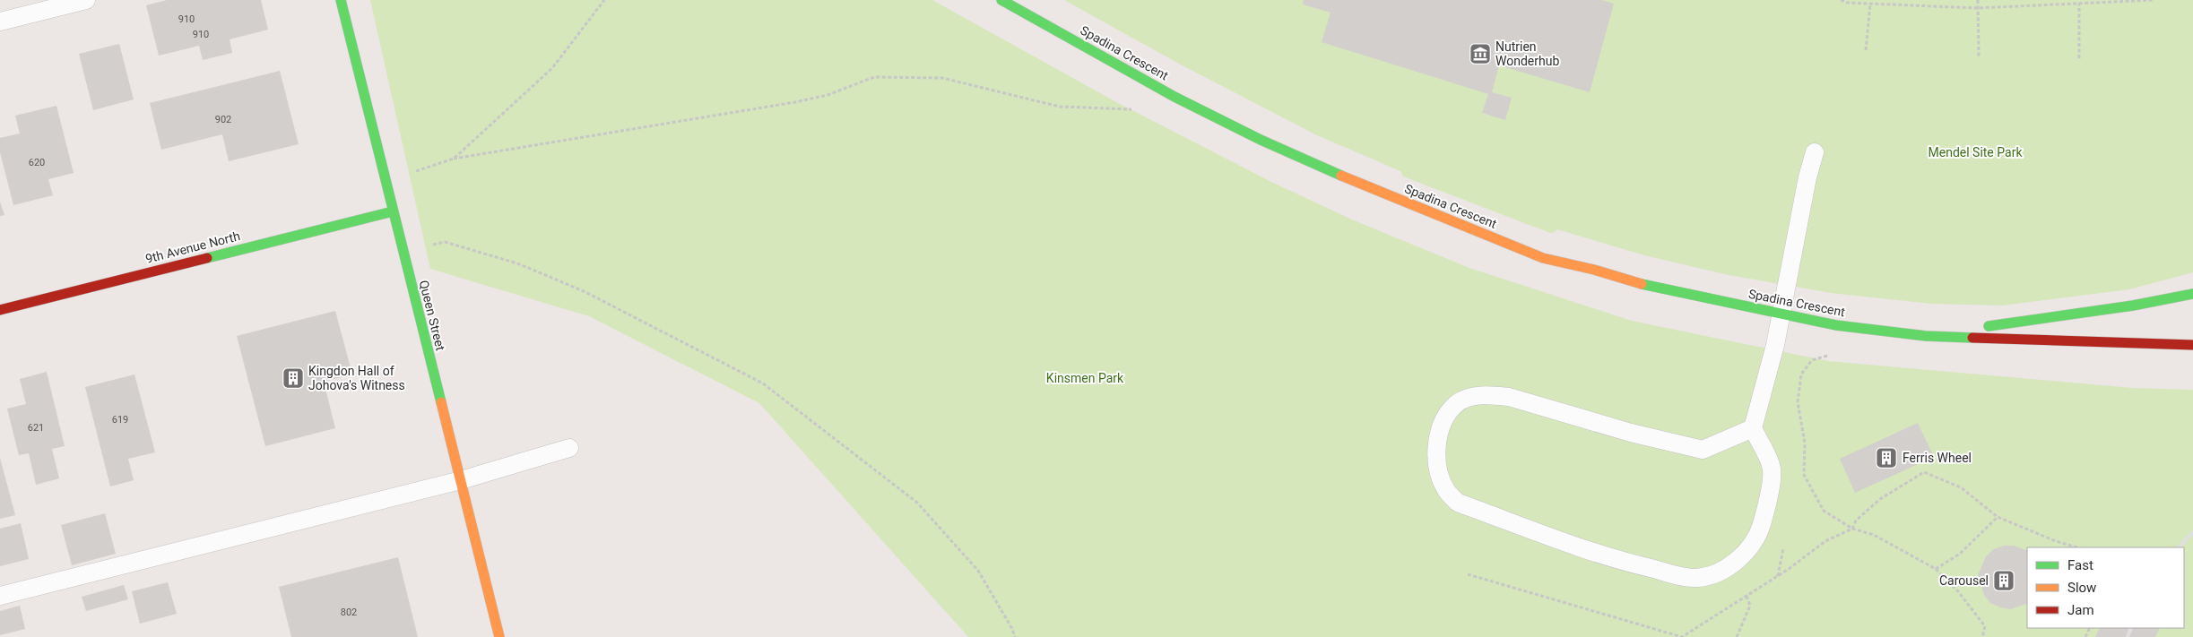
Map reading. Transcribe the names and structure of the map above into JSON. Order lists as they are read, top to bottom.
{
  "streets": {
    "street": ["Spadina Crescent", "9th Avenue North", "Queen Street"]
  },
  "crossings": [
    ["9th Avenue North", "Queen Street"]
  ],
  "parks": ["Mendel Site Park", "Kinsmen Park"],
  "places": {
    "museum": ["Nutrien Wonderhub"],
    "building": ["Kingdon Hall of Johova's Witness", "Ferris Wheel", "Carousel"]
  },
  "house_numbers": [
    "910",
    "910",
    "902",
    "620",
    "619",
    "621",
    "802"
  ],
  "legend": ["Fast", "Slow", "Jam"]
}
